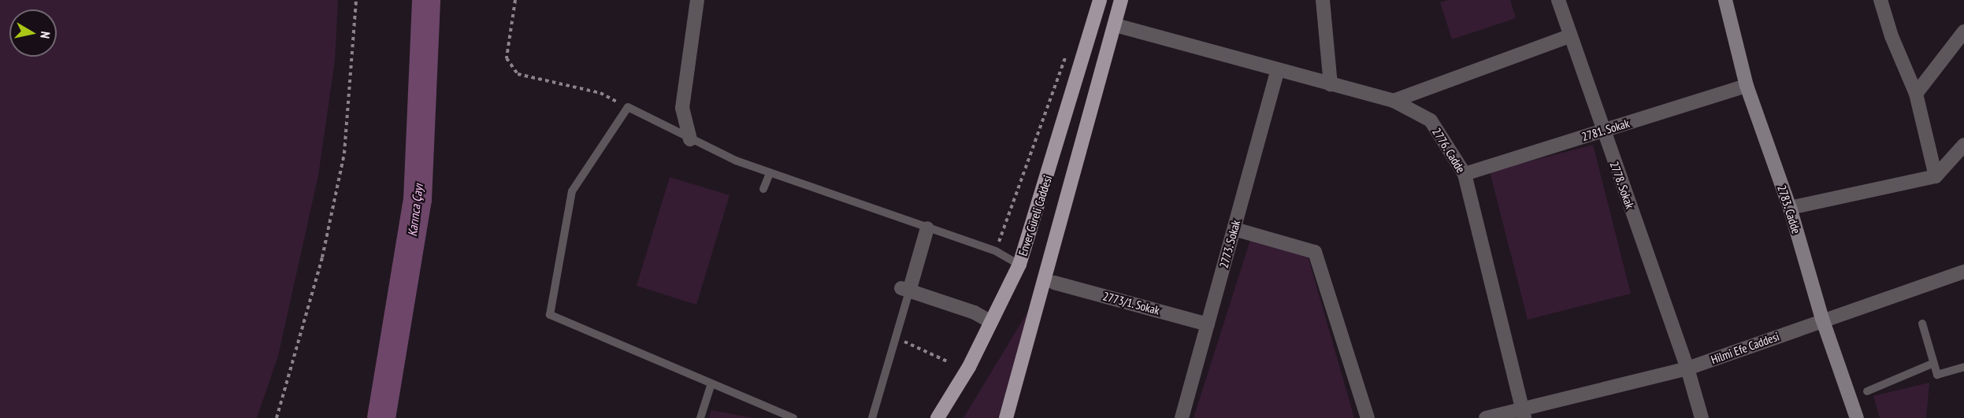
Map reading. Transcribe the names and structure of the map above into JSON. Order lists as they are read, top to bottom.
{
  "streets": {
    "main road": ["2783. Cadde", "Enver Güreli Caddesi"],
    "street": [
      "2781. Sokak",
      "2776. Cadde",
      "2778. Sokak",
      "2773. Sokak",
      "2773/1. Sokak",
      "Hilmi Efe Caddesi"
    ]
  },
  "crossings": [
    ["2781. Sokak", "2776. Cadde"],
    ["2781. Sokak", "2778. Sokak"],
    ["2781. Sokak", "2783. Cadde"],
    ["2776. Cadde", "Enver Güreli Caddesi"],
    ["2776. Cadde", "2773. Sokak"],
    ["2776. Cadde", "Hilmi Efe Caddesi"],
    ["2778. Sokak", "Hilmi Efe Caddesi"],
    ["2783. Cadde", "Hilmi Efe Caddesi"],
    ["2773. Sokak", "2773/1. Sokak"]
  ],
  "water": ["Karınca Çayı"],
  "north": "right"
}
